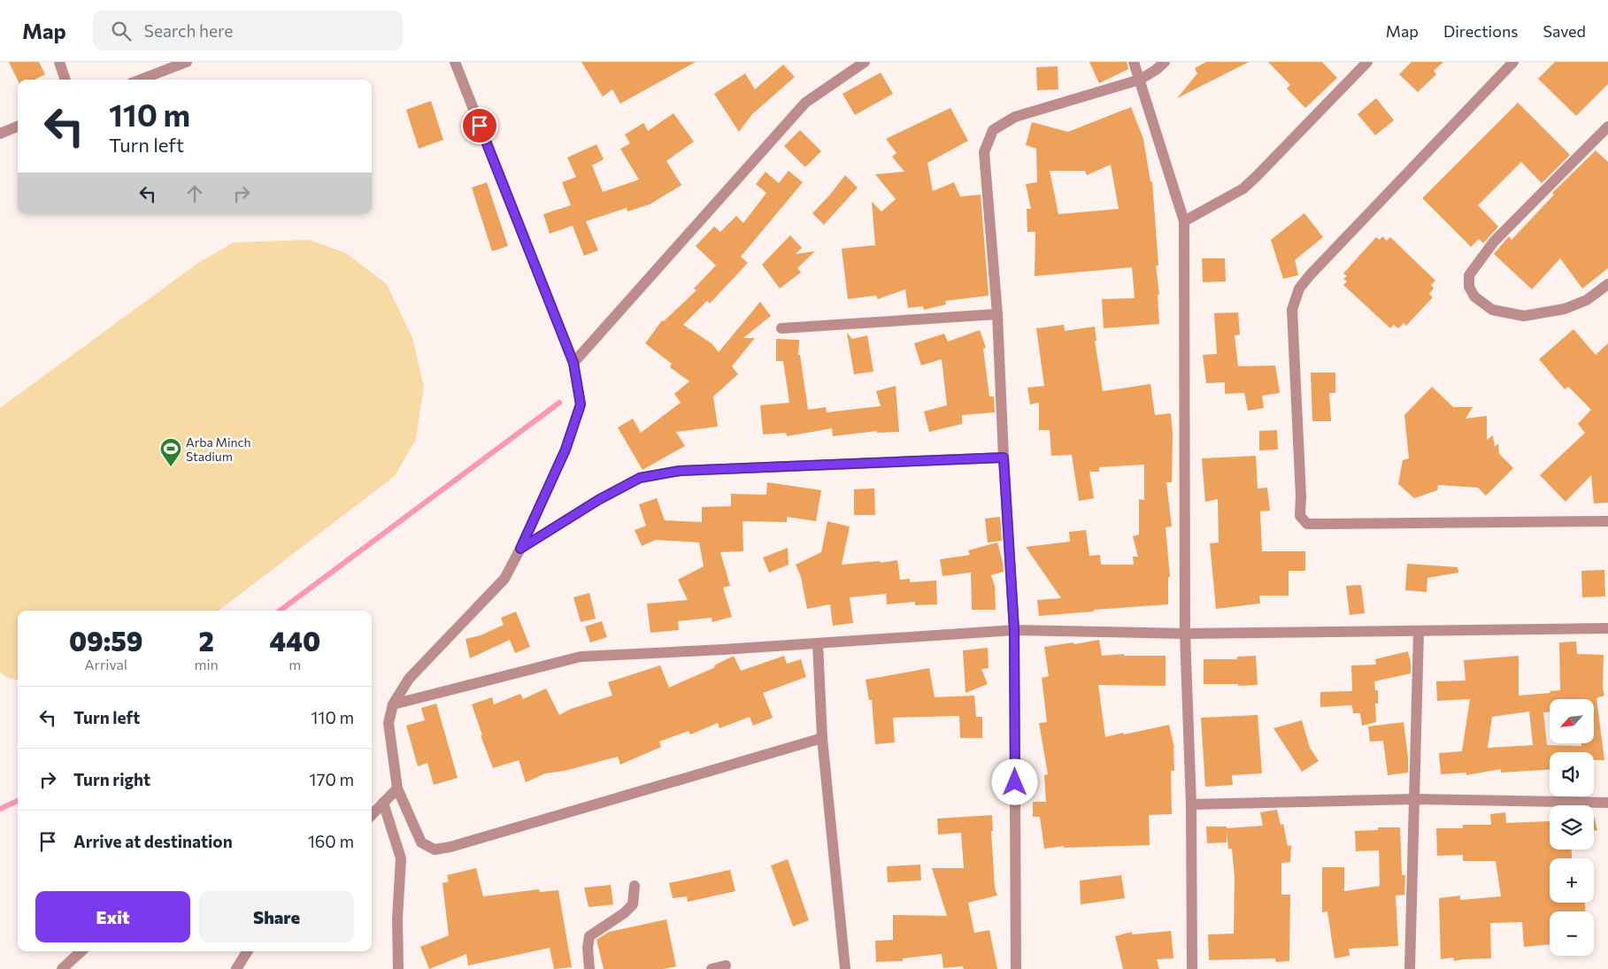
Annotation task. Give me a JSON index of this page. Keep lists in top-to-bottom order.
{
  "places": {
    "sports": ["Arba Minch Stadium"]
  },
  "north": "bottom left",
  "page": {
    "header": "Map",
    "search": "Search here",
    "nav": ["Map", "Directions", "Saved"],
    "turn": ["110 m", "Turn left"],
    "eta": [
      "09:59",
      "Arrival",
      "2",
      "min",
      "440",
      "m"
    ],
    "list": [
      {
        "name": "Turn left",
        "value": "110 m"
      },
      {
        "name": "Turn right",
        "value": "170 m"
      },
      {
        "name": "Arrive at destination",
        "value": "160 m"
      }
    ],
    "map_buttons": ["+", "−"],
    "buttons": ["Exit", "Share"]
  }
}
